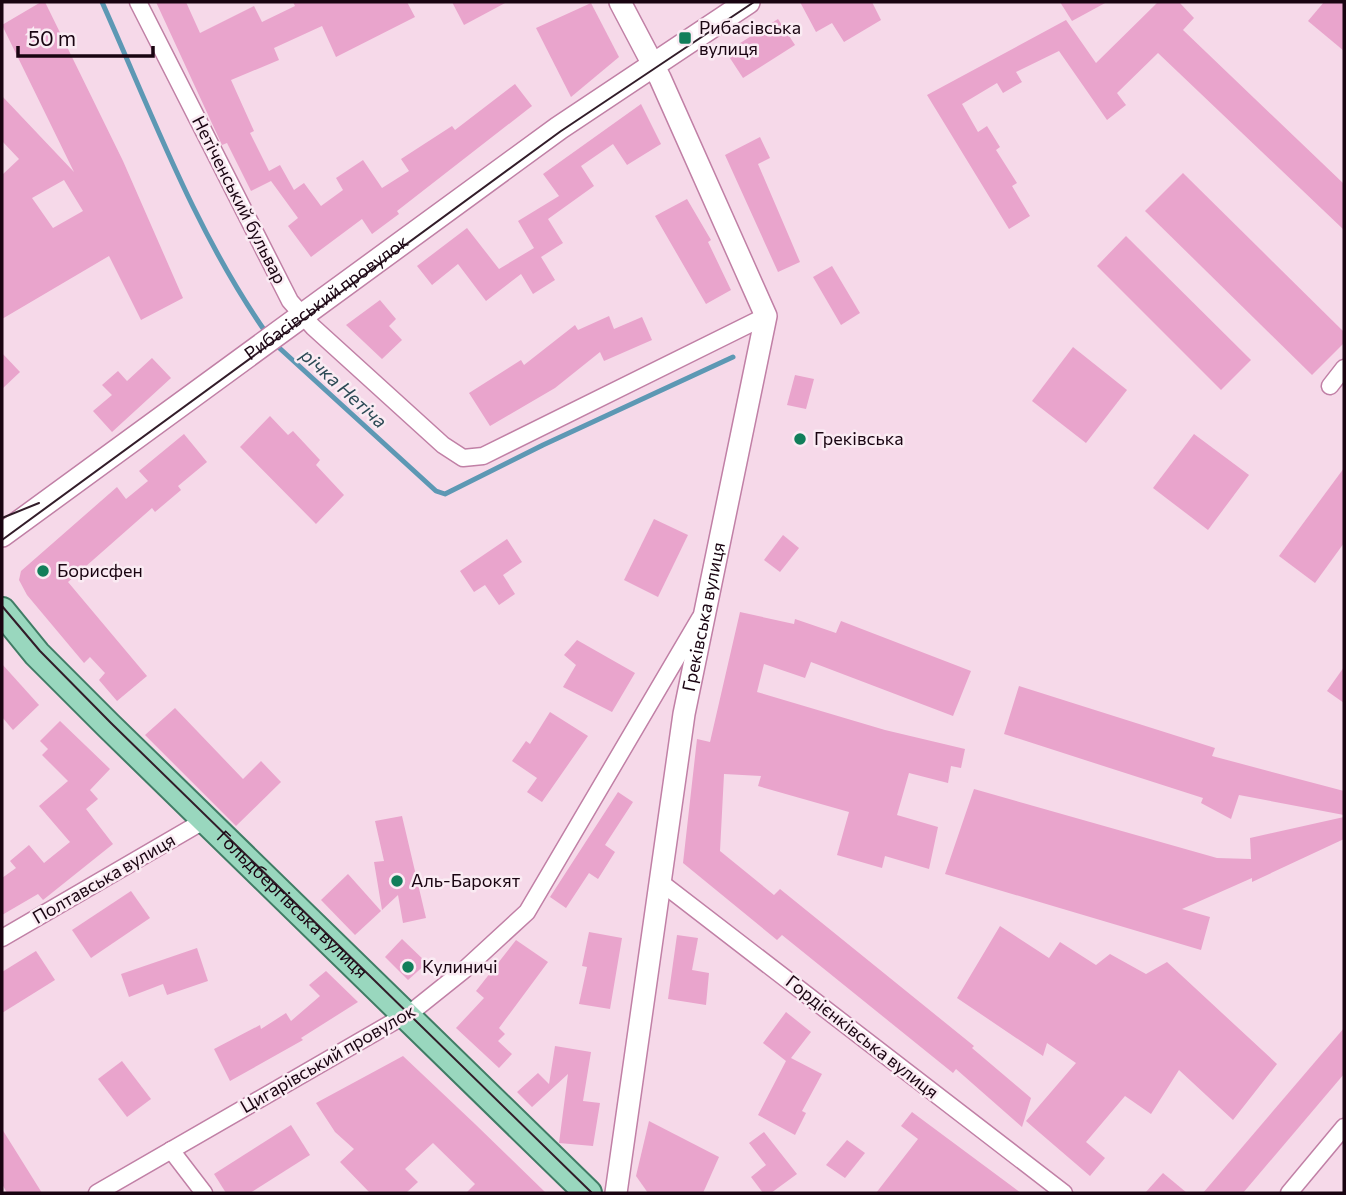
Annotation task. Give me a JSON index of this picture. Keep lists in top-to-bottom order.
{
  "streets": {
    "main road": ["Рибасівський провулок", "Гольдбергівська вулиця"],
    "street": [
      "Нетіченський бульвар",
      "Греківська вулиця",
      "Полтавська вулиця",
      "Гордієнківська вулиця",
      "Цигарівський провулок"
    ]
  },
  "crossings": [
    ["Нетіченський бульвар", "Рибасівський провулок"],
    ["Нетіченський бульвар", "Греківська вулиця"],
    ["Греківська вулиця", "Гордієнківська вулиця"],
    ["Греківська вулиця", "Цигарівський провулок"],
    ["Полтавська вулиця", "Гольдбергівська вулиця"],
    ["Гольдбергівська вулиця", "Цигарівський провулок"]
  ],
  "water": ["річка Нетіча"],
  "places": {
    "transit": ["Рибасівська вулиця"],
    "other": [
      "Греківська",
      "Борисфен",
      "Аль-Барокят",
      "Кулиничі"
    ]
  },
  "scale_bar": "50 m"
}
